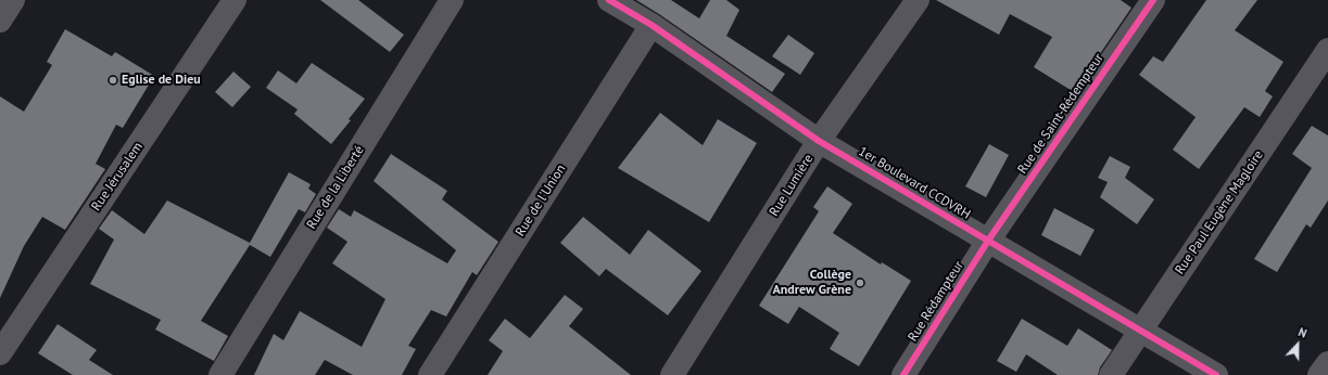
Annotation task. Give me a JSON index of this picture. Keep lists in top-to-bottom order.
{
  "streets": {
    "street": [
      "Rue de Saint-Rédempteur",
      "Rue Jérusalem",
      "1er Boulevard CCDVRH",
      "Rue Lumière",
      "Rue de la Liberté",
      "Rue de l'Union",
      "Rue Paul Eugène Magloire",
      "Rue Rédampteur"
    ]
  },
  "crossings": [
    ["Rue de Saint-Rédempteur", "1er Boulevard CCDVRH"],
    ["Rue de Saint-Rédempteur", "Rue Rédampteur"],
    ["1er Boulevard CCDVRH", "Rue Lumière"],
    ["1er Boulevard CCDVRH", "Rue de l'Union"],
    ["1er Boulevard CCDVRH", "Rue Paul Eugène Magloire"],
    ["1er Boulevard CCDVRH", "Rue Rédampteur"]
  ],
  "places": ["Eglise de Dieu", "Collège Andrew Grène"],
  "north": "top"
}
